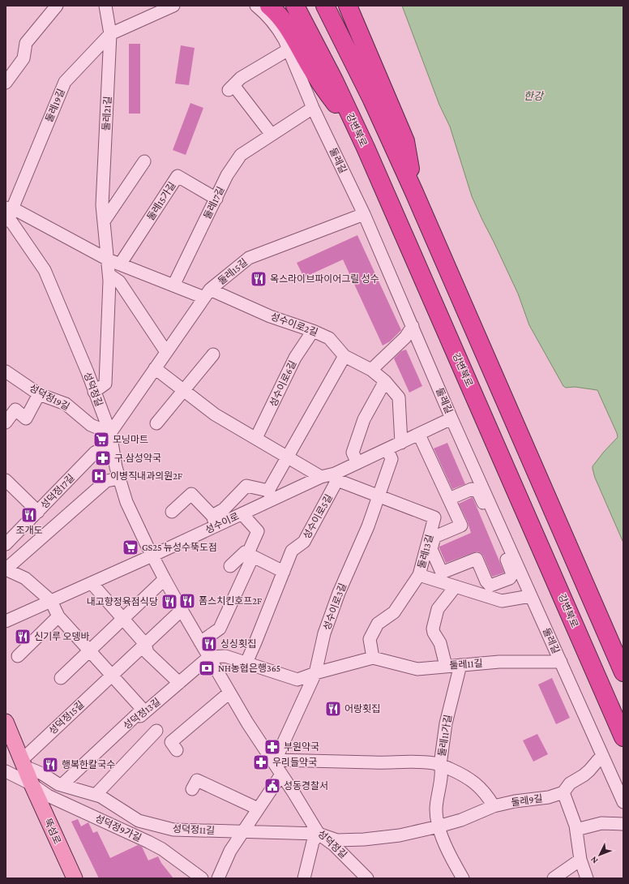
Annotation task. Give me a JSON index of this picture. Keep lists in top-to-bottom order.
{
  "streets": {
    "highway": ["강변북로"],
    "main road": ["뚝섬로"],
    "street": [
      "둘레19길",
      "둘레21길",
      "둘레길",
      "둘레15가길",
      "둘레17길",
      "둘레15길",
      "성수이로2길",
      "성수이로6길",
      "성덕정길",
      "성덕정19길",
      "성덕정17길",
      "성수이로5길",
      "성수이로",
      "둘레13길",
      "성수이로3길",
      "둘레11길",
      "성덕정13길",
      "성덕정15길",
      "둘레11가길",
      "둘레9길",
      "성덕정9가길",
      "성덕정11길"
    ]
  },
  "crossings": [
    ["둘레19길", "둘레21길"],
    ["둘레19길", "성덕정길"],
    ["둘레21길", "성덕정길"],
    ["둘레길", "둘레17길"],
    ["둘레길", "둘레15길"],
    ["둘레길", "성수이로"],
    ["둘레길", "둘레13길"],
    ["둘레길", "둘레11길"],
    ["둘레길", "둘레9길"],
    ["둘레15가길", "둘레17길"],
    ["둘레15길", "성수이로2길"],
    ["둘레15길", "성덕정길"],
    ["둘레15길", "성덕정19길"],
    ["둘레15길", "성덕정17길"],
    ["성수이로2길", "성수이로6길"],
    ["성수이로2길", "성수이로"],
    ["성덕정길", "성덕정19길"],
    ["성덕정길", "성덕정17길"],
    ["성덕정길", "성수이로"],
    ["성덕정길", "성수이로3길"],
    ["성덕정길", "둘레11길"],
    ["성덕정길", "성덕정13길"],
    ["성덕정길", "성덕정15길"],
    ["성덕정길", "둘레9길"],
    ["성덕정길", "성덕정11길"],
    ["성덕정19길", "성덕정17길"],
    ["성수이로5길", "성수이로"],
    ["성수이로5길", "둘레13길"],
    ["성수이로5길", "둘레11길"],
    ["성수이로", "둘레13길"],
    ["성수이로", "성수이로3길"],
    ["둘레13길", "성수이로3길"],
    ["성수이로3길", "둘레11길"],
    ["둘레11길", "성덕정13길"],
    ["둘레11길", "둘레11가길"],
    ["성덕정13길", "성덕정11길"],
    ["성덕정15길", "성덕정11길"],
    ["성덕정15길", "뚝섬로"],
    ["둘레11가길", "둘레9길"],
    ["둘레9길", "성덕정11길"],
    ["성덕정9가길", "뚝섬로"],
    ["성덕정11길", "뚝섬로"]
  ],
  "water": ["한강"],
  "places": {
    "restaurant": [
      "옥스라이브파이어그릴 성수",
      "조개도",
      "폼스치킨호프2F",
      "내고향정육점식당",
      "신기루 오뎅바",
      "싱싱횟집",
      "어랑횟집",
      "행복한칼국수"
    ],
    "supermarket": ["모닝마트", "GS25 뉴성수뚝도점"],
    "pharmacy": ["구.삼성약국", "부원약국", "우리들약국"],
    "hospital": ["이병직내과의원2F"],
    "bank": ["NH농협은행365"],
    "public building": ["성동경찰서"]
  },
  "north": "bottom left"
}
